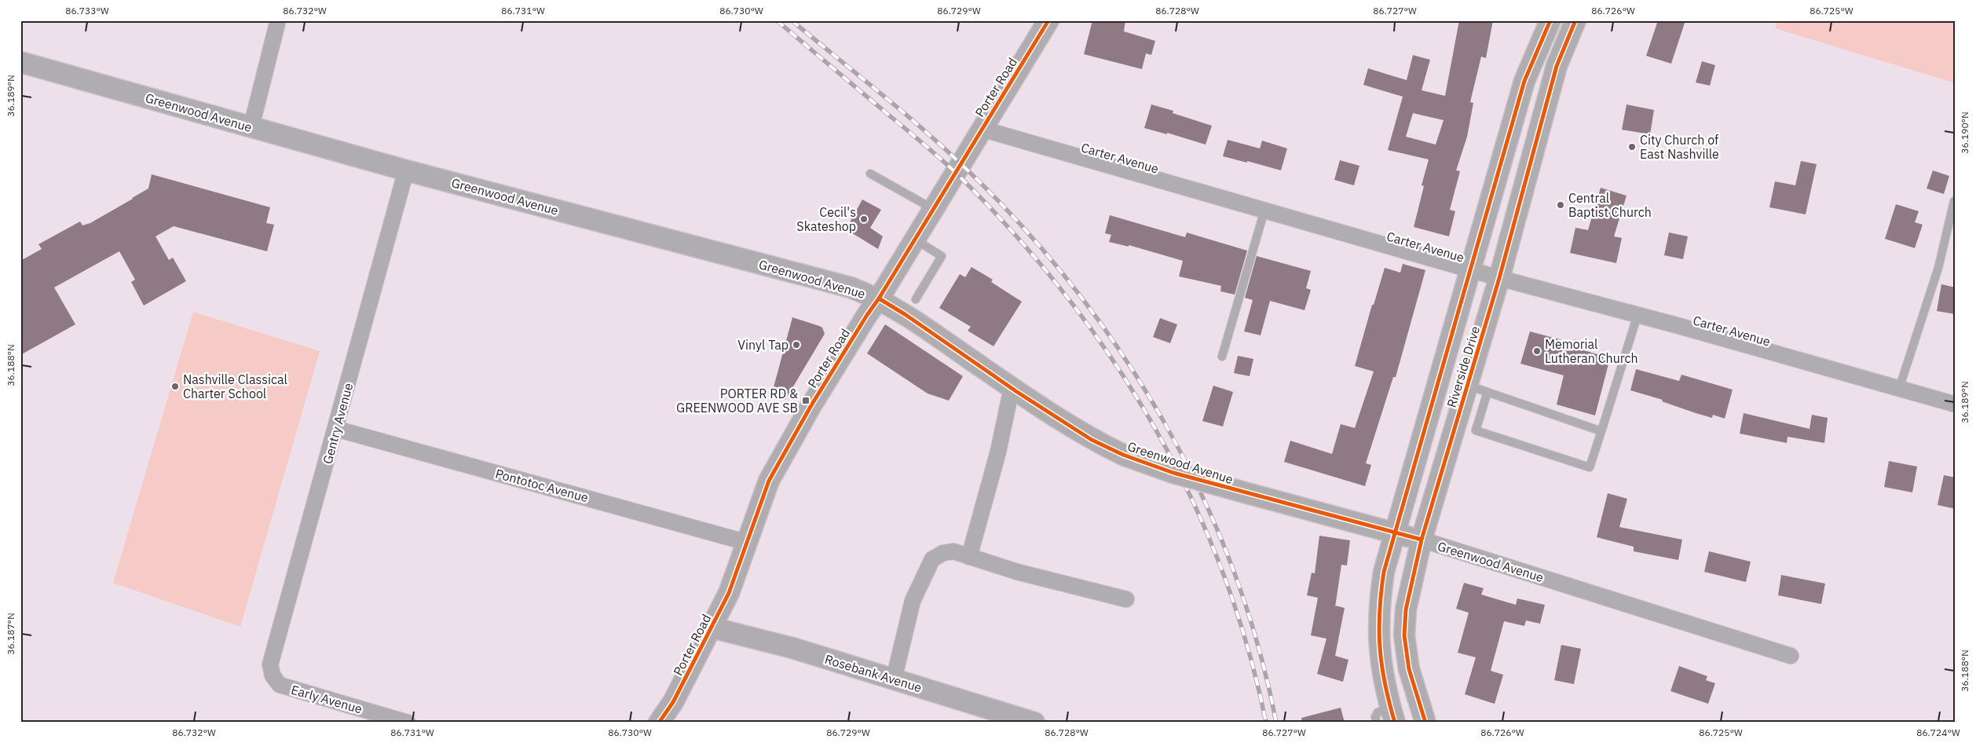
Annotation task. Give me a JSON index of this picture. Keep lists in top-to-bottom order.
{
  "streets": {
    "street": [
      "Porter Road",
      "Greenwood Avenue",
      "Carter Avenue",
      "Riverside Drive",
      "Gentry Avenue",
      "Pontotoc Avenue",
      "Rosebank Avenue",
      "Early Avenue"
    ]
  },
  "crossings": [
    ["Porter Road", "Greenwood Avenue"],
    ["Porter Road", "Carter Avenue"],
    ["Porter Road", "Pontotoc Avenue"],
    ["Porter Road", "Rosebank Avenue"],
    ["Greenwood Avenue", "Riverside Drive"],
    ["Greenwood Avenue", "Gentry Avenue"],
    ["Carter Avenue", "Riverside Drive"],
    ["Gentry Avenue", "Pontotoc Avenue"],
    ["Gentry Avenue", "Early Avenue"]
  ],
  "places": {
    "other": [
      "City Church of East Nashville",
      "Central Baptist Church",
      "Cecil's Skateshop",
      "Vinyl Tap",
      "Memorial Lutheran Church",
      "Nashville Classical Charter School"
    ],
    "transit": ["PORTER RD & GREENWOOD AVE SB"]
  },
  "coordinates": [
    "86.733°W",
    "86.732°W",
    "86.731°W",
    "86.730°W",
    "86.729°W",
    "86.728°W",
    "86.727°W",
    "86.726°W",
    "86.725°W",
    "36.189°N",
    "36.190°N",
    "36.188°N",
    "36.187°N",
    "86.724°W"
  ]
}
